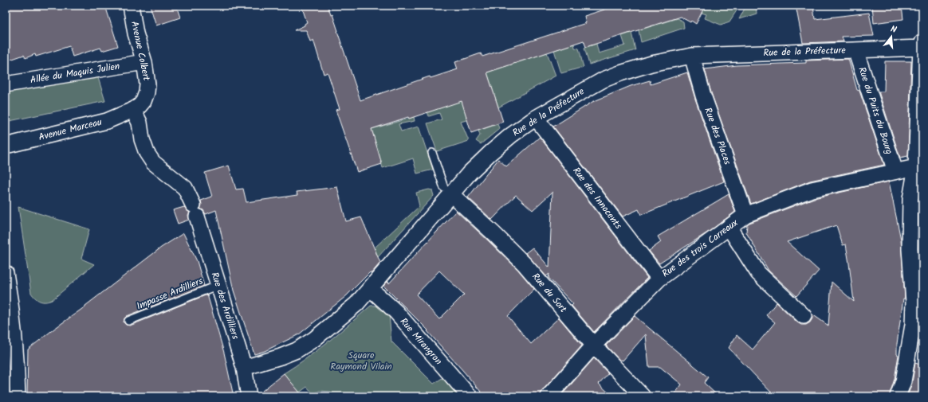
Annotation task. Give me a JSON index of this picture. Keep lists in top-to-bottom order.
{
  "streets": {
    "street": [
      "Avenue Colbert",
      "Rue de la Préfecture",
      "Allée du Maquis Julien",
      "Rue du Puits du Bourg",
      "Avenue Marceau",
      "Rue des Places",
      "Rue des Innocents",
      "Rue des trois Carreaux",
      "Rue du Sort",
      "Rue des Ardilliers",
      "Rue Mirangron"
    ],
    "lane": ["Impasse Ardilliers"]
  },
  "crossings": [
    ["Avenue Colbert", "Allée du Maquis Julien"],
    ["Avenue Colbert", "Avenue Marceau"],
    ["Avenue Colbert", "Rue des Ardilliers"],
    ["Rue de la Préfecture", "Rue du Puits du Bourg"],
    ["Rue de la Préfecture", "Rue des Places"],
    ["Rue de la Préfecture", "Rue des Innocents"],
    ["Rue de la Préfecture", "Rue du Sort"],
    ["Rue de la Préfecture", "Rue des Ardilliers"],
    ["Rue de la Préfecture", "Rue Mirangron"],
    ["Rue du Puits du Bourg", "Rue des trois Carreaux"],
    ["Avenue Marceau", "Rue des Ardilliers"],
    ["Rue des Places", "Rue des trois Carreaux"],
    ["Rue des Innocents", "Rue des trois Carreaux"],
    ["Rue des trois Carreaux", "Rue du Sort"],
    ["Impasse Ardilliers", "Rue des Ardilliers"]
  ],
  "parks": ["Square Raymond Vilain"],
  "north": "top"
}
